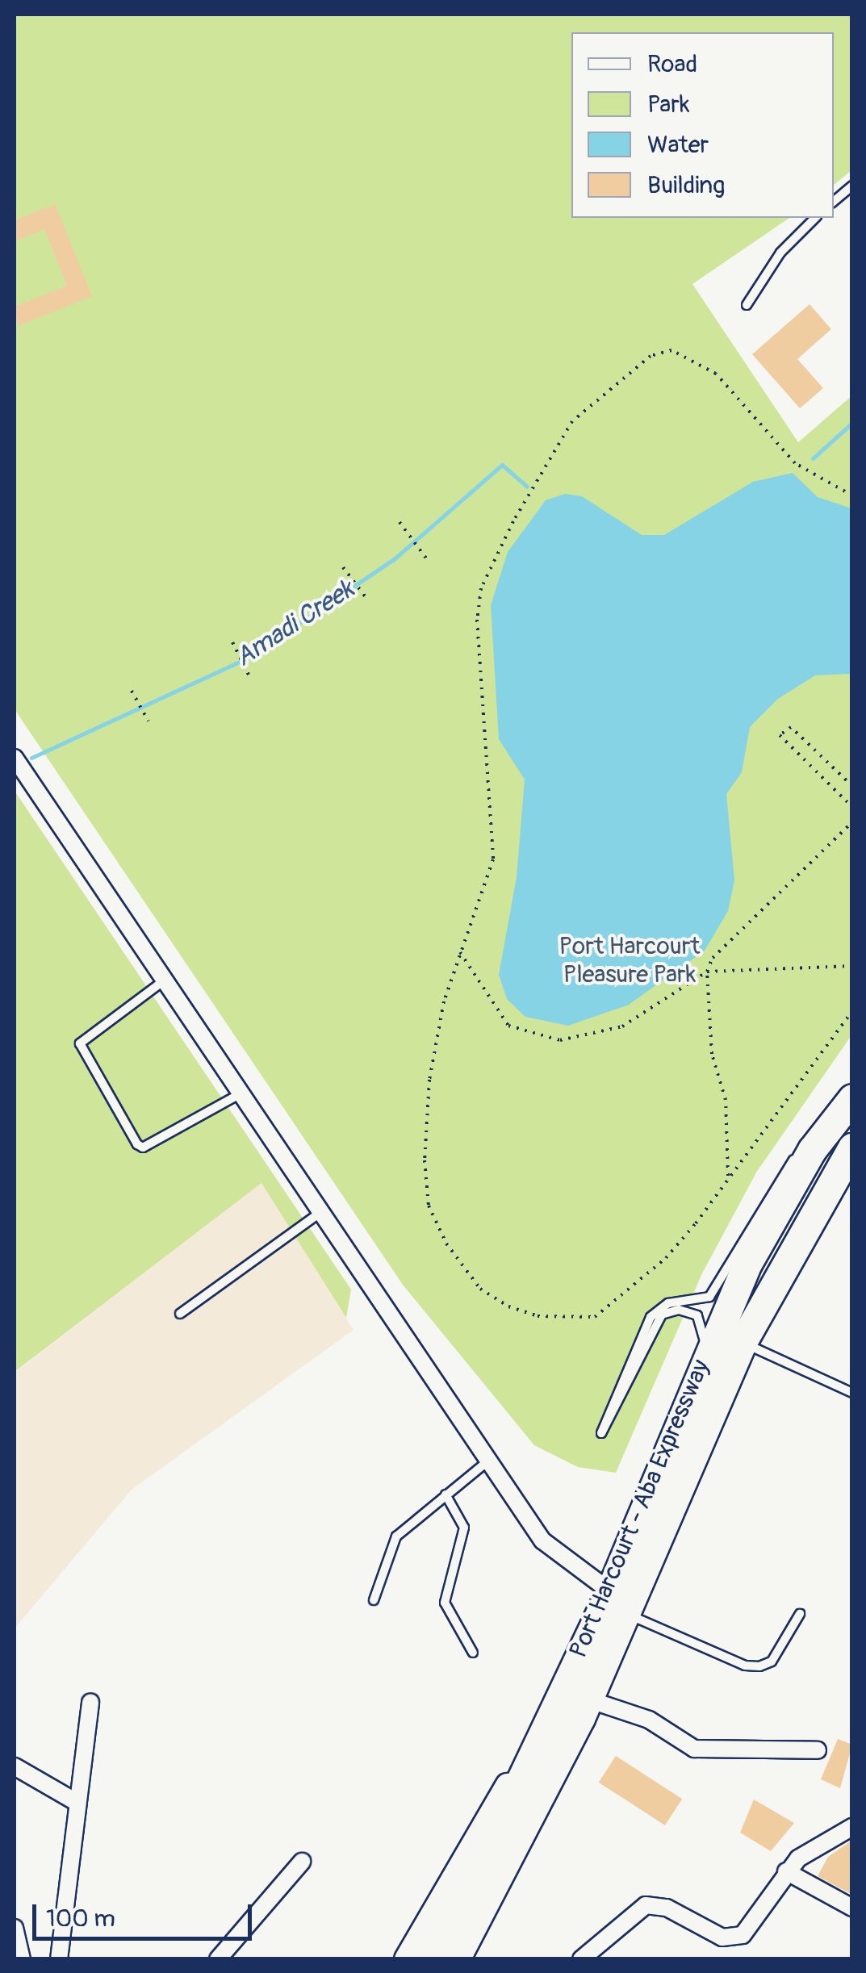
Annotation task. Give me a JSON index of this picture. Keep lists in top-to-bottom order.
{
  "streets": {
    "highway": ["Port Harcourt - Aba Expressway"]
  },
  "water": ["Amadi Creek"],
  "parks": ["Port Harcourt Pleasure Park"],
  "legend": [
    "Road",
    "Park",
    "Water",
    "Building"
  ],
  "scale_bar": "100 m"
}
